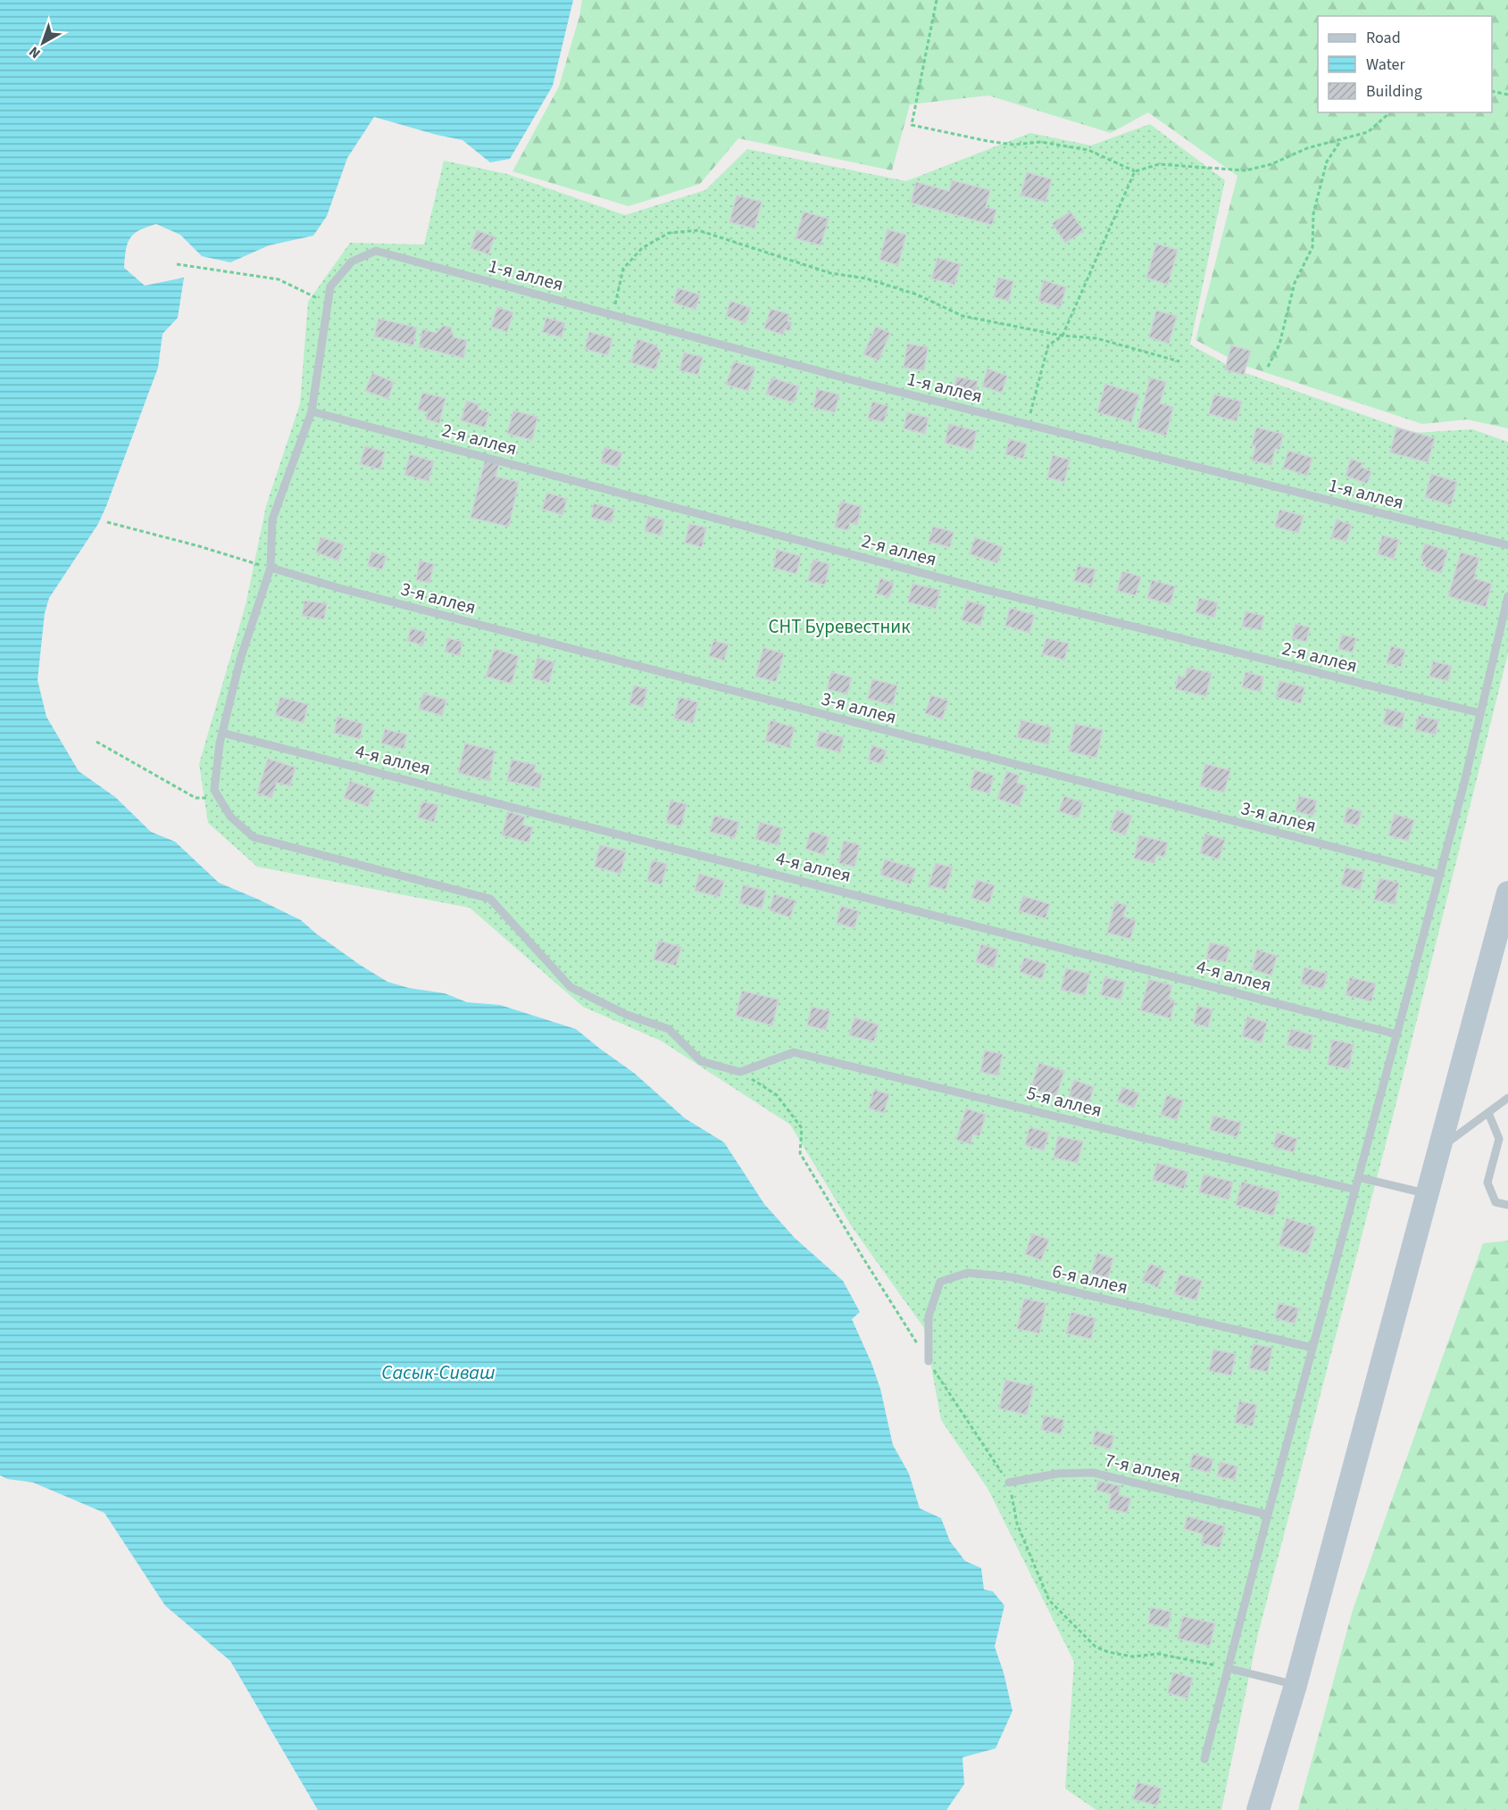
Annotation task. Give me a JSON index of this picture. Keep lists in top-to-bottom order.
{
  "streets": {
    "lane": [
      "1-я аллея",
      "2-я аллея",
      "3-я аллея",
      "4-я аллея",
      "5-я аллея",
      "6-я аллея",
      "7-я аллея"
    ]
  },
  "water": ["Сасык-Сиваш"],
  "parks": ["СНТ Буревестник"],
  "legend": ["Road", "Water", "Building"],
  "north": "bottom left"
}
